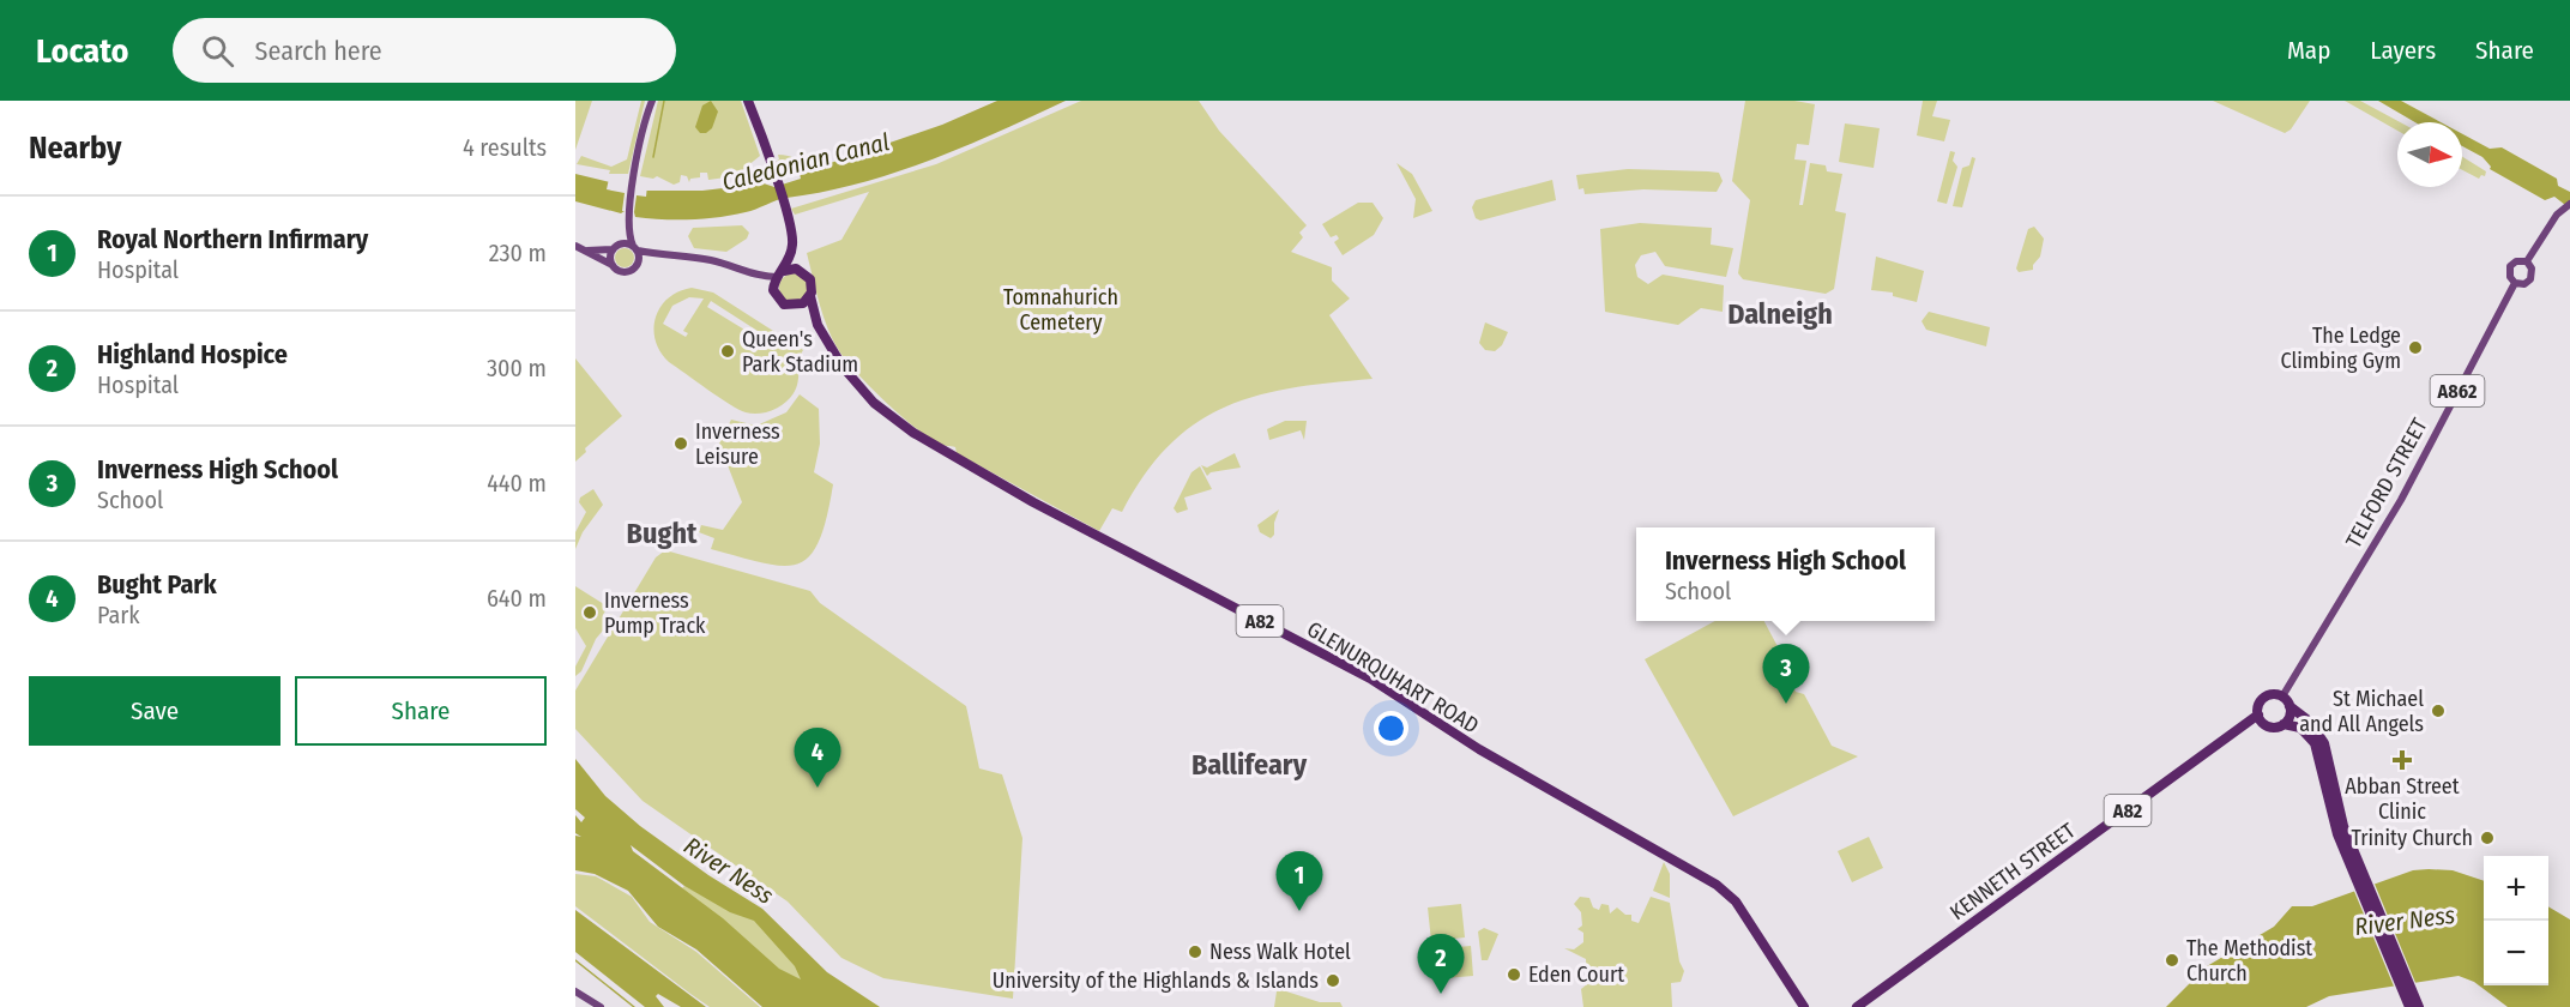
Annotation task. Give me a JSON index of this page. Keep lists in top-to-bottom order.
{
  "streets": {
    "highway": ["A82", "GLENURQUHART ROAD", "KENNETH STREET"],
    "main road": ["A862", "TELFORD STREET"]
  },
  "crossings": [
    ["A862", "TELFORD STREET"],
    ["TELFORD STREET", "A82"],
    ["TELFORD STREET", "KENNETH STREET"],
    ["A82", "KENNETH STREET"]
  ],
  "districts": ["Dalneigh", "Bught", "Ballifeary"],
  "water": ["Caledonian Canal", "River Ness"],
  "parks": ["Tomnahurich Cemetery"],
  "places": {
    "other": [
      "The Ledge Climbing Gym",
      "Queen's Park Stadium",
      "Inverness Leisure",
      "Inverness Pump Track",
      "St Michael and All Angels",
      "Trinity Church",
      "Ness Walk Hotel",
      "The Methodist Church",
      "Eden Court",
      "University of the Highlands & Islands"
    ],
    "health": ["Abban Street Clinic"]
  },
  "north": "right",
  "page": {
    "header": "Locato",
    "search": "Search here",
    "nav": ["Map", "Layers", "Share"],
    "heading": ["Nearby", "4 results"],
    "list": [
      {
        "mark": "1",
        "name": "Royal Northern Infirmary",
        "note": "Hospital",
        "value": "230 m"
      },
      {
        "mark": "2",
        "name": "Highland Hospice",
        "note": "Hospital",
        "value": "300 m"
      },
      {
        "mark": "3",
        "name": "Inverness High School",
        "note": "School",
        "value": "440 m"
      },
      {
        "mark": "4",
        "name": "Bught Park",
        "note": "Park",
        "value": "640 m"
      }
    ],
    "popup": ["Inverness High School", "School"],
    "pins": [
      "3",
      "4",
      "1",
      "2"
    ],
    "buttons": ["Save", "Share"],
    "map_buttons": ["+", "−"]
  }
}
